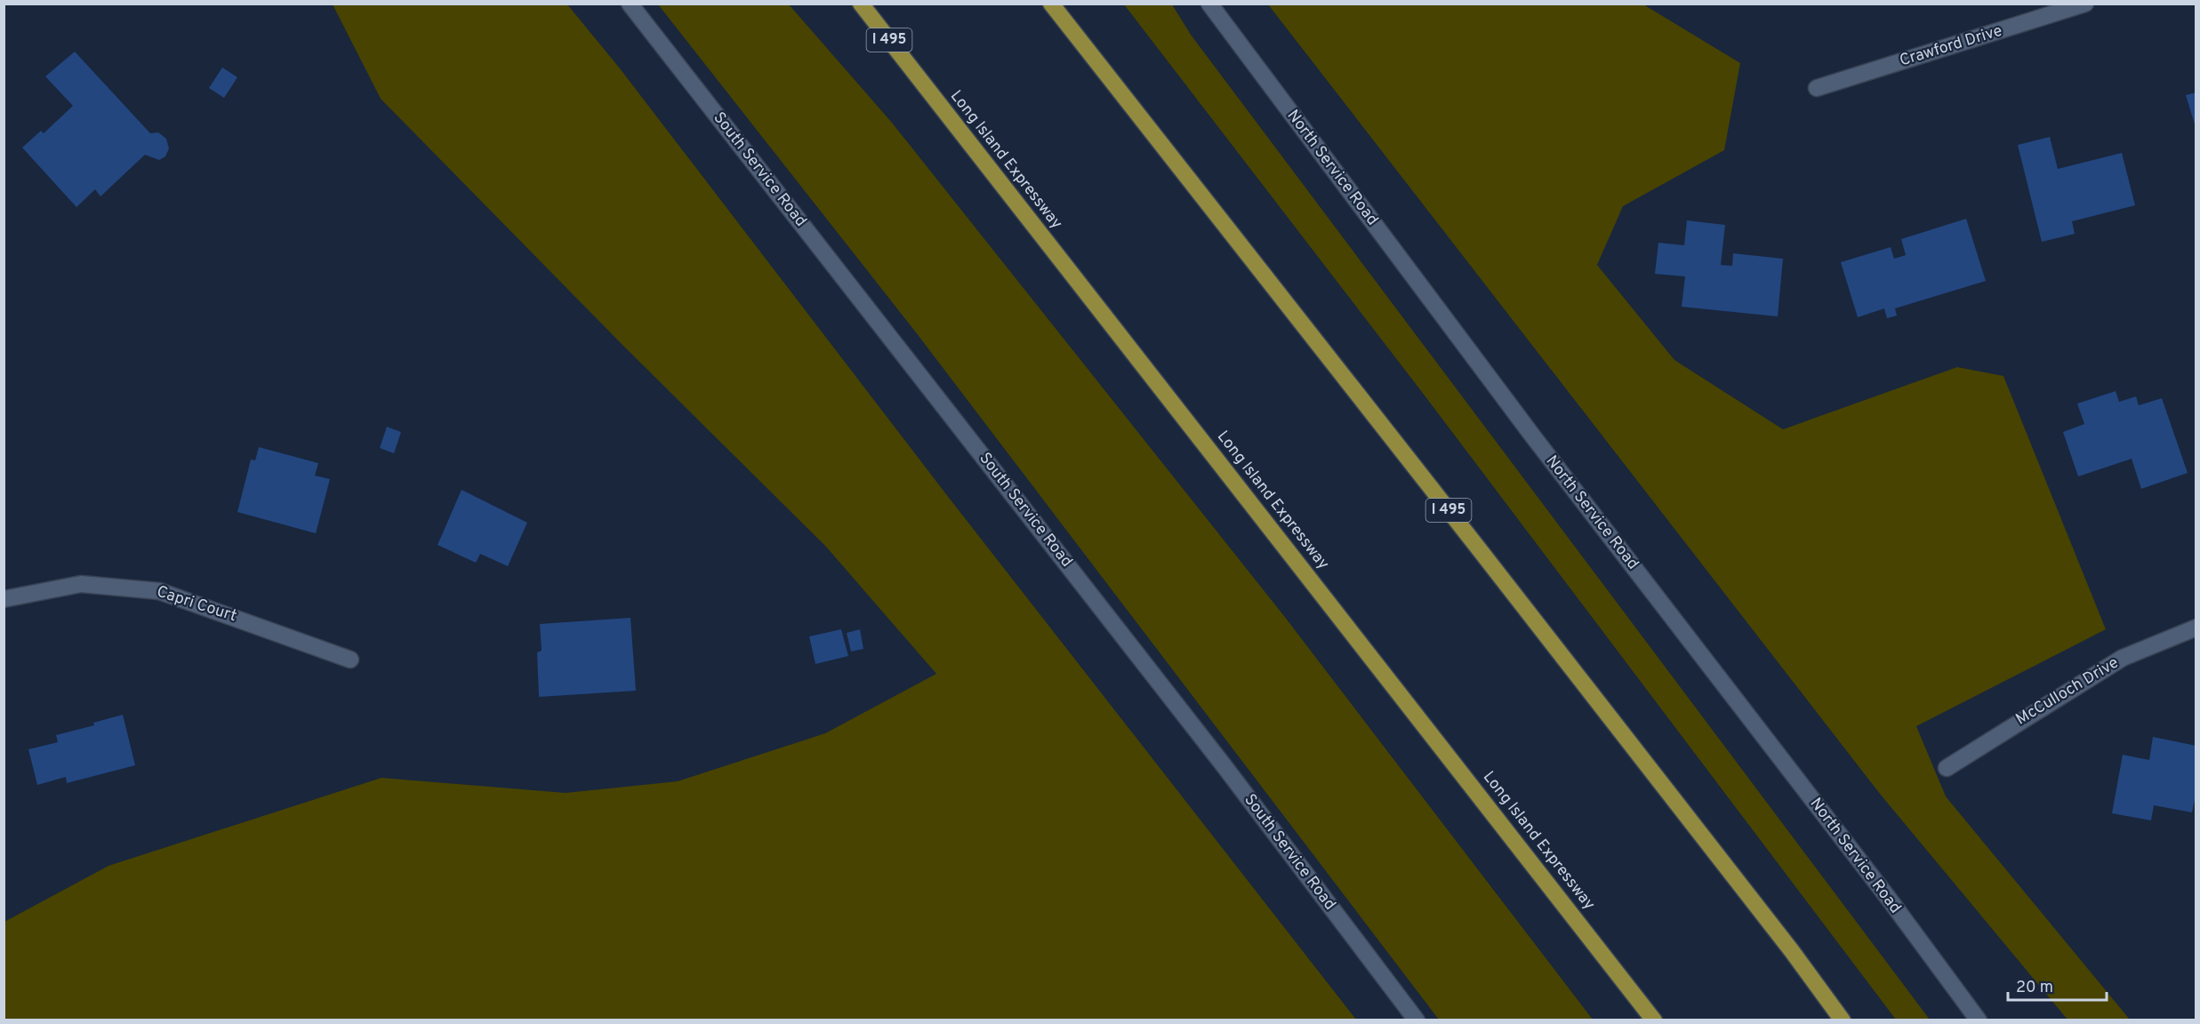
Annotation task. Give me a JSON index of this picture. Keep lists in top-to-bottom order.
{
  "streets": {
    "highway": ["I 495", "Long Island Expressway"],
    "main road": [
      "Crawford Drive",
      "North Service Road",
      "South Service Road",
      "Capri Court",
      "McCulloch Drive"
    ]
  },
  "scale_bar": "20 m"
}
